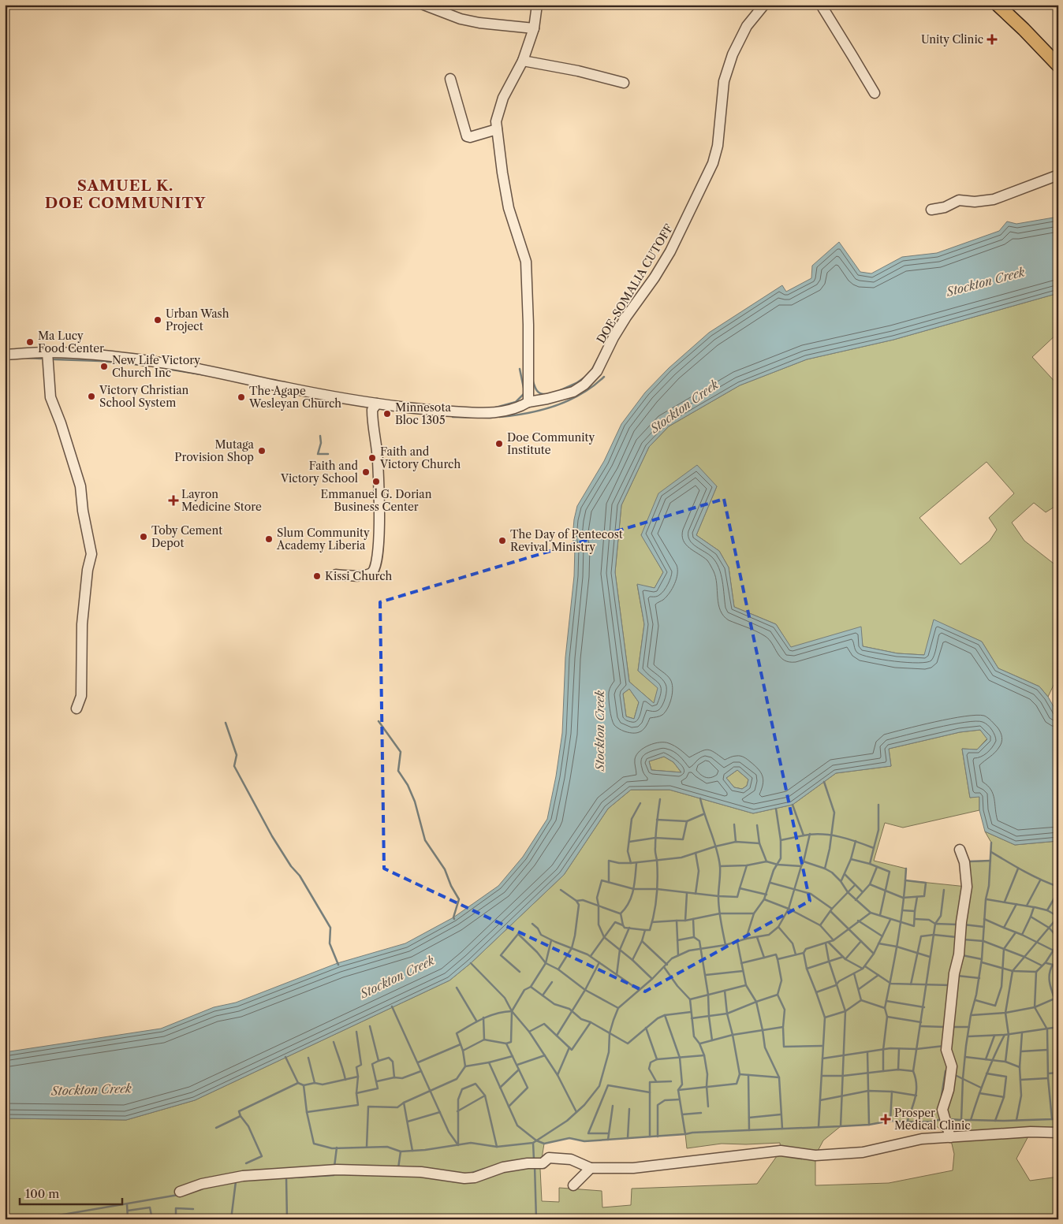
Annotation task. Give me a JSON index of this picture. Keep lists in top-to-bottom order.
{
  "streets": {
    "street": ["DOE-SOMALIA CUTOFF"]
  },
  "districts": ["SAMUEL K. DOE COMMUNITY"],
  "water": ["Stockton Creek"],
  "places": {
    "health": ["Unity Clinic", "Layron Medicine Store", "Prosper Medical Clinic"],
    "other": [
      "Urban Wash Project",
      "Ma Lucy Food Center",
      "New Life Victory Church Inc",
      "Victory Christian School System",
      "The Agape Wesleyan Church",
      "Minnesota Bloc 1305",
      "Doe Community Institute",
      "Mutaga Provision Shop",
      "Faith and Victory Church",
      "Faith and Victory School",
      "Emmanuel G. Dorian Business Center",
      "Toby Cement Depot",
      "Slum Community Academy Liberia",
      "The Day of Pentecost Revival Ministry",
      "Kissi Church"
    ]
  },
  "scale_bar": "100 m"
}
